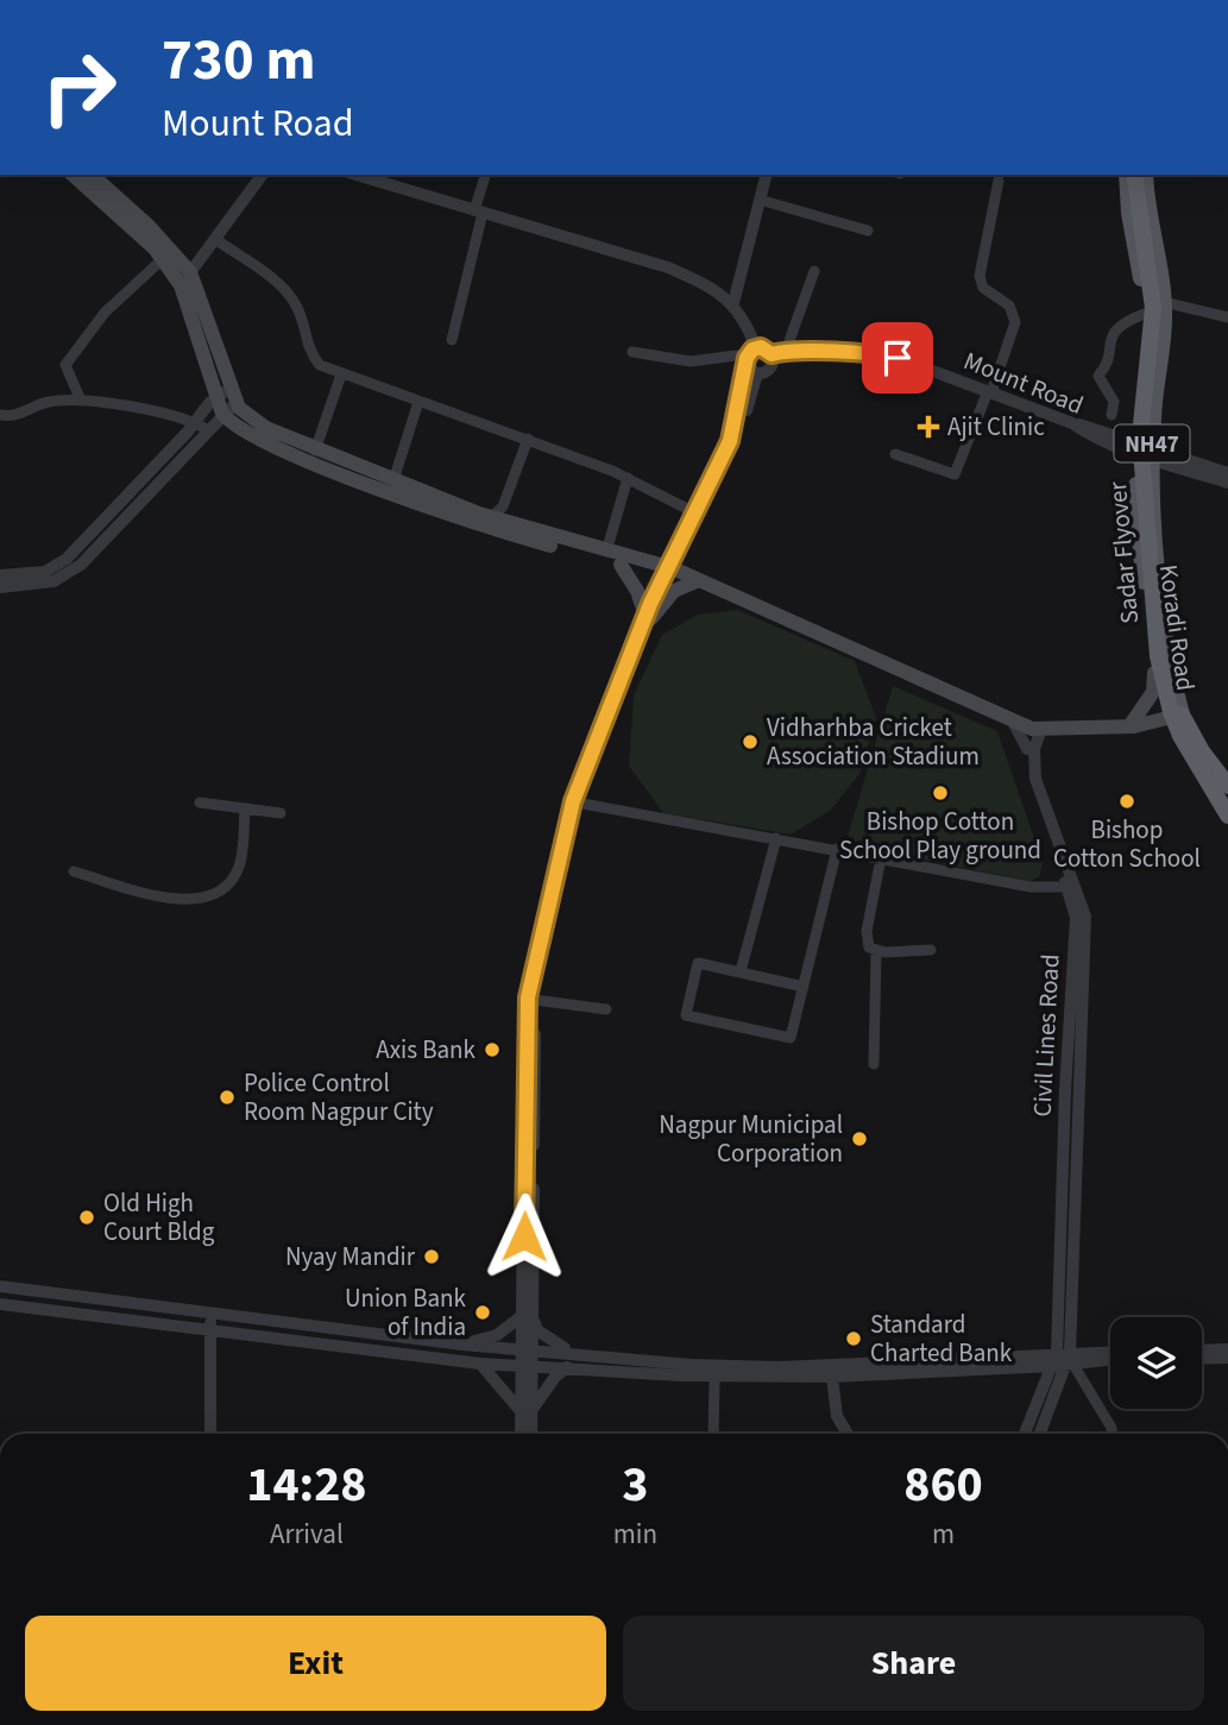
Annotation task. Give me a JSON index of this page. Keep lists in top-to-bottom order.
{
  "streets": {
    "highway": ["NH47", "Sadar Flyover"],
    "main road": ["Koradi Road"],
    "street": ["Mount Road", "Civil Lines Road"]
  },
  "crossings": [
    ["Mount Road", "NH47"],
    ["Mount Road", "Koradi Road"],
    ["NH47", "Koradi Road"]
  ],
  "places": {
    "health": ["Ajit Clinic"],
    "other": [
      "Vidharhba Cricket Association Stadium",
      "Bishop Cotton School Play ground",
      "Bishop Cotton School",
      "Axis Bank",
      "Police Control Room Nagpur City",
      "Nagpur Municipal Corporation",
      "Old High Court Bldg",
      "Nyay Mandir",
      "Union Bank of India",
      "Standard Charted Bank"
    ]
  },
  "page": {
    "turn": ["730 m", "Mount Road"],
    "eta": [
      "14:28",
      "Arrival",
      "3",
      "min",
      "860",
      "m"
    ],
    "buttons": ["Exit", "Share"]
  }
}
